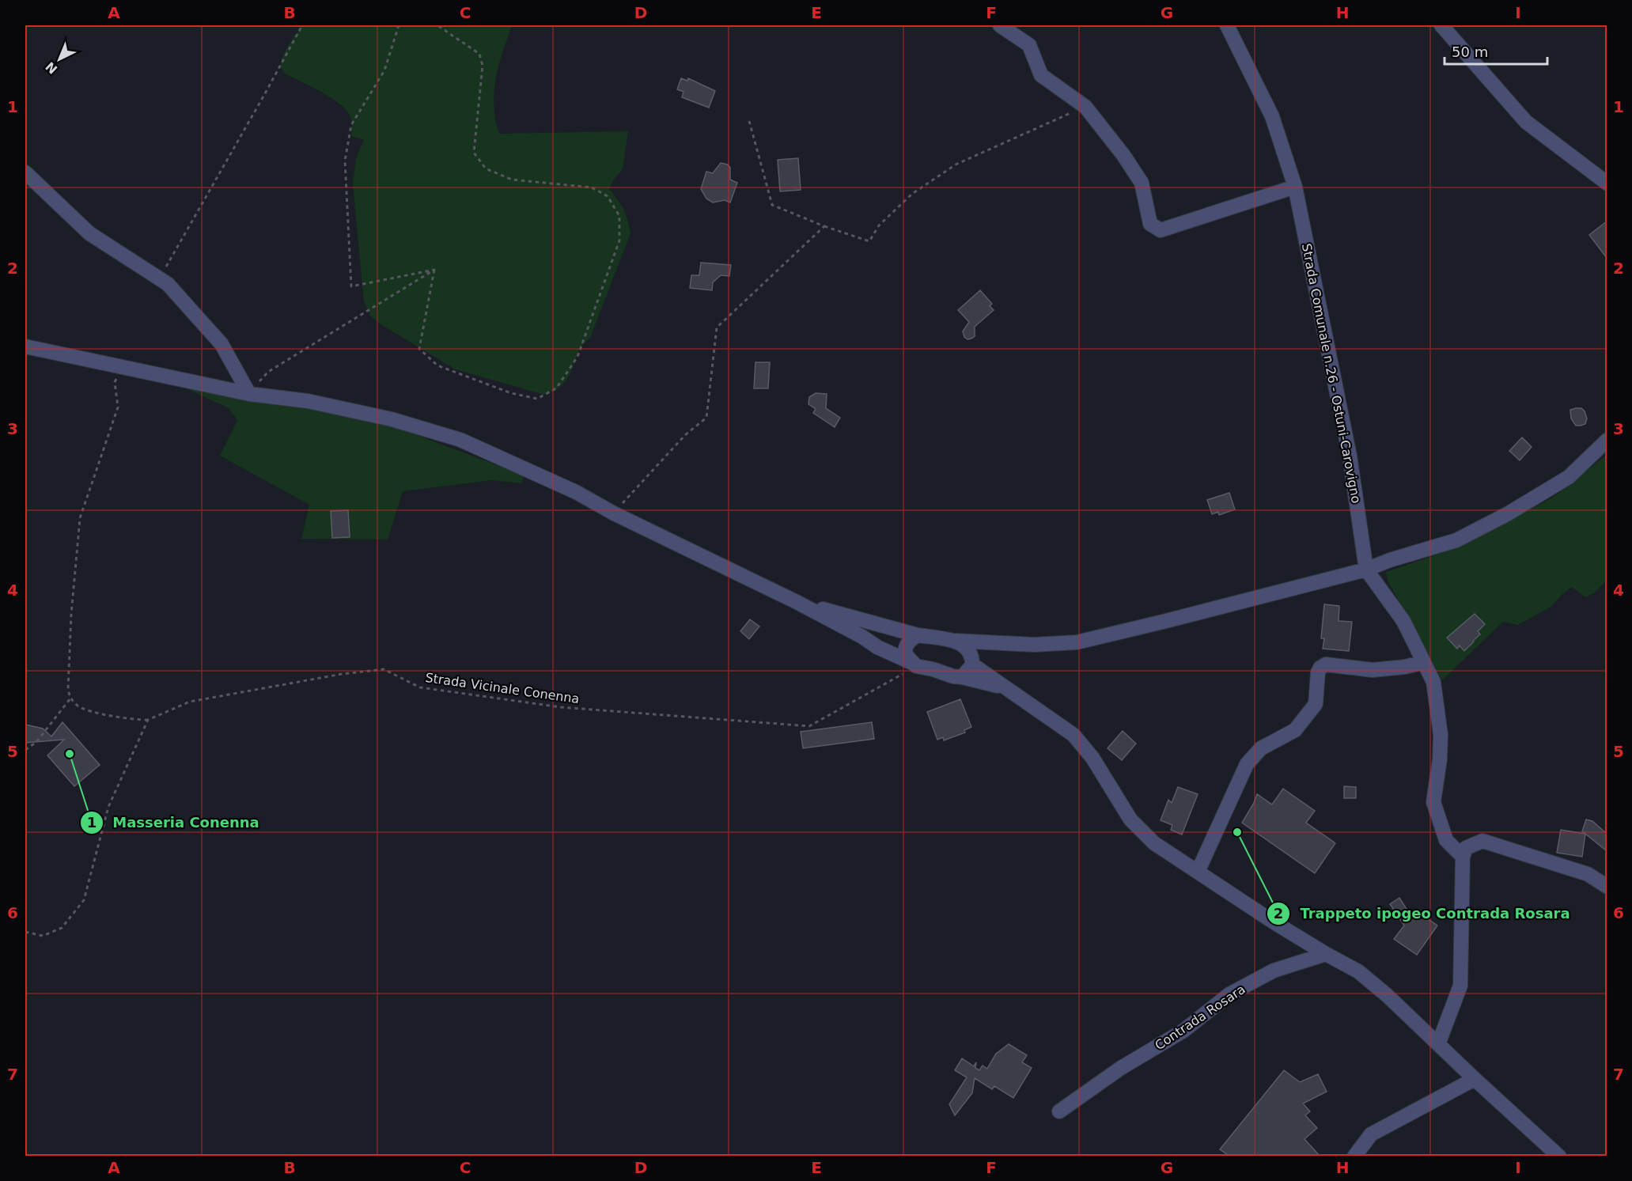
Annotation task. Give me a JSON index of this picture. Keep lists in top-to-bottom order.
{
  "streets": {
    "street": ["Strada Comunale n.26 - Ostuni-Carovigno", "Contrada Rosara"],
    "path": ["Strada Vicinale Conenna"]
  },
  "places": ["Masseria Conenna", "Trappeto ipogeo Contrada Rosara"],
  "scale_bar": "50 m",
  "north": "bottom left",
  "grid": {
    "columns": [
      "A",
      "B",
      "C",
      "D",
      "E",
      "F",
      "G",
      "H",
      "I"
    ],
    "rows": [
      "1",
      "2",
      "3",
      "4",
      "5",
      "6",
      "7"
    ]
  }
}
